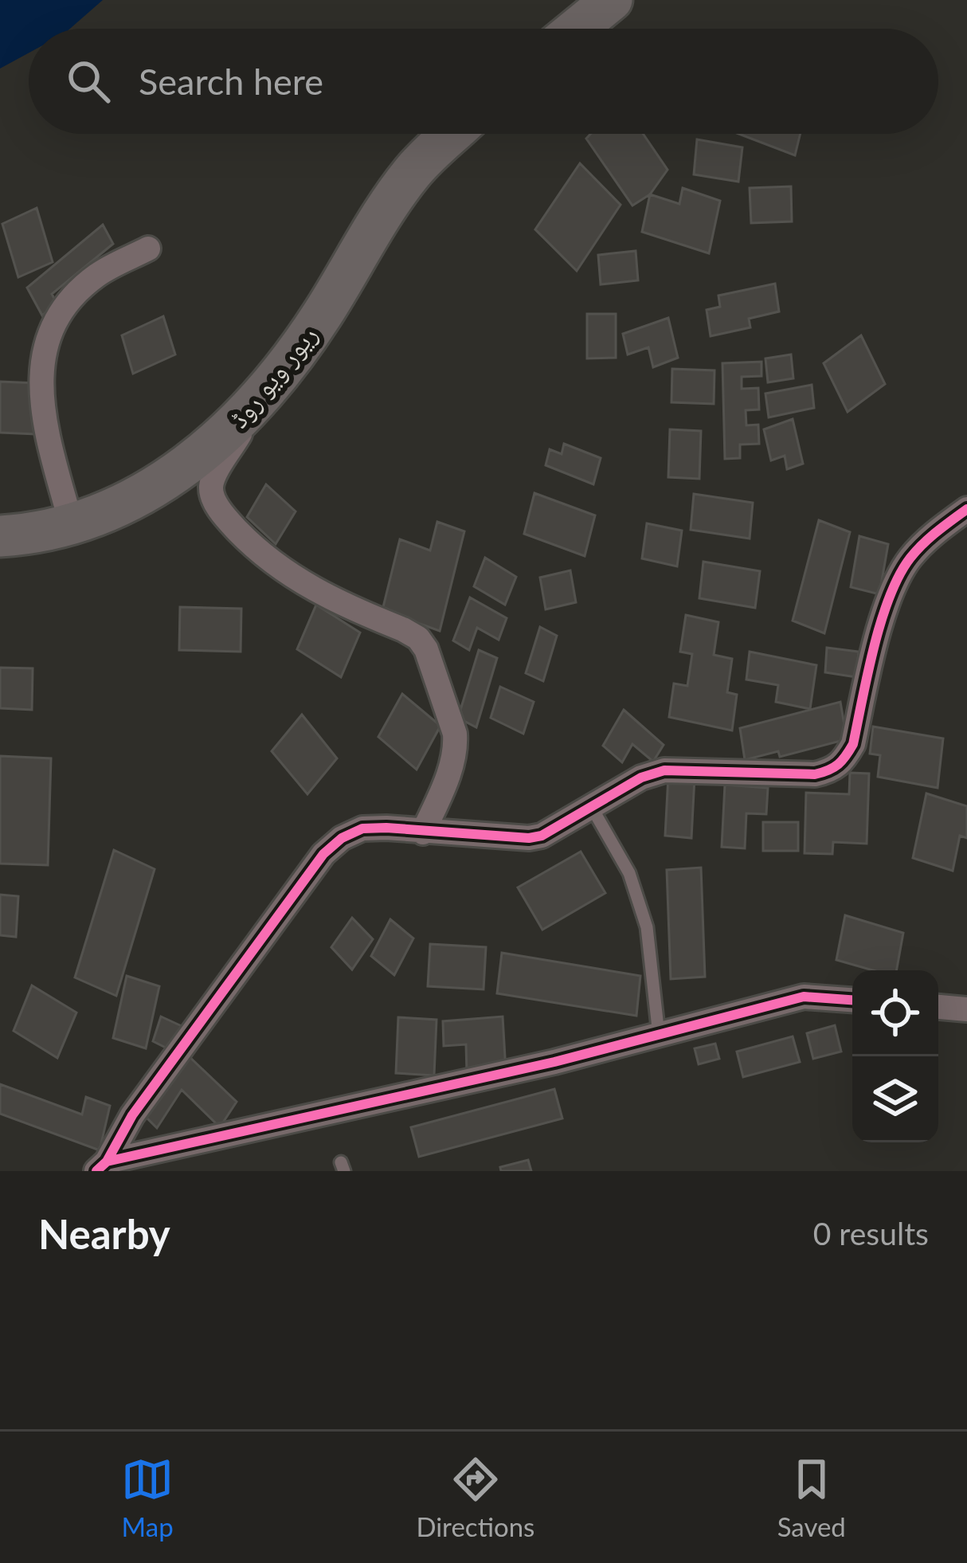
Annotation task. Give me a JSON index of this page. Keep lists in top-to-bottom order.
{
  "streets": {
    "highway": ["ریور ویو روڈ"]
  },
  "page": {
    "search": "Search here",
    "heading": ["Nearby", "0 results"],
    "nav": ["Map", "Directions", "Saved"]
  }
}
